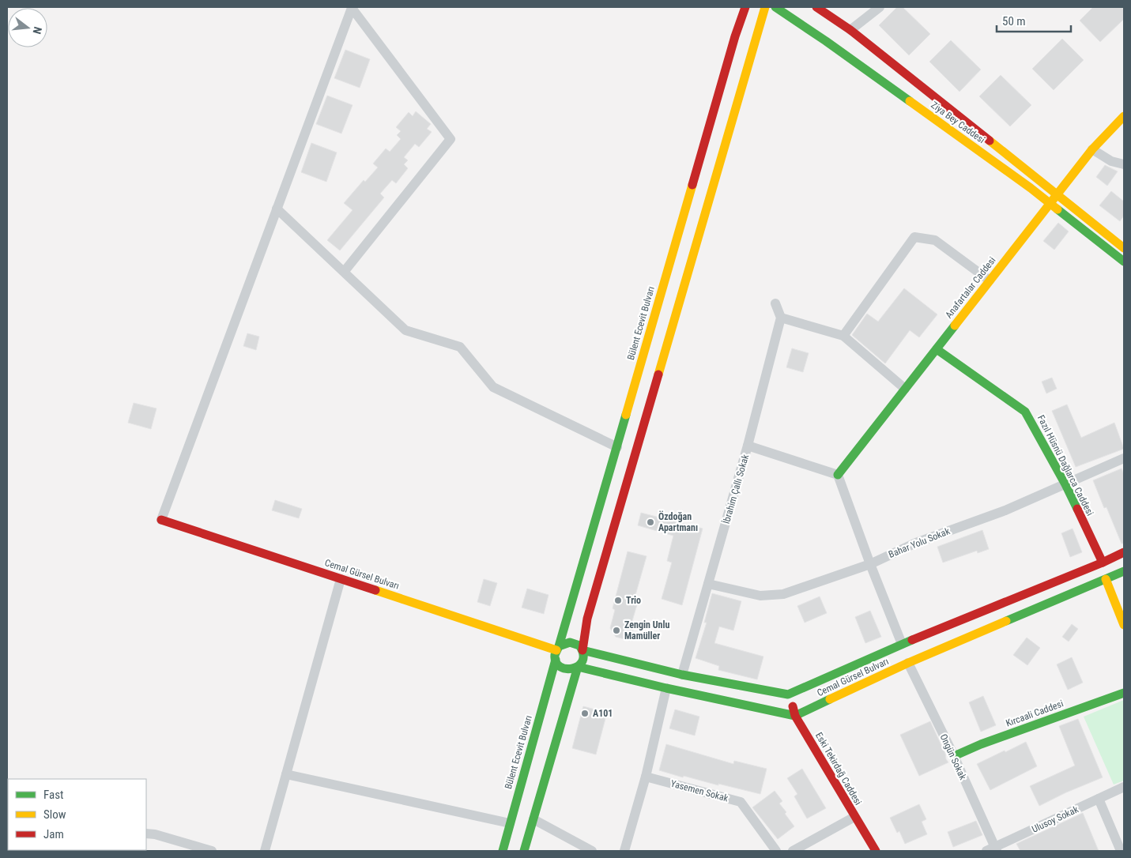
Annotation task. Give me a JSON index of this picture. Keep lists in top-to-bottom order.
{
  "streets": {
    "street": [
      "Ziya Bey Caddesi",
      "Anafartalar Caddesi",
      "Bülent Ecevit Bulvarı",
      "Fazıl Hüsnü Dağlarca Caddesi",
      "İbrahim Çallı Sokak",
      "Bahar Yolu Sokak",
      "Cemal Gürsel Bulvarı",
      "Kırcaali Caddesi",
      "Ongün Sokak",
      "Eski Tekirdağ Caddesi",
      "Yasemen Sokak",
      "Ulusoy Sokak"
    ]
  },
  "crossings": [
    ["Ziya Bey Caddesi", "Anafartalar Caddesi"],
    ["Anafartalar Caddesi", "Fazıl Hüsnü Dağlarca Caddesi"],
    ["Bülent Ecevit Bulvarı", "Cemal Gürsel Bulvarı"],
    ["Fazıl Hüsnü Dağlarca Caddesi", "Bahar Yolu Sokak"],
    ["Fazıl Hüsnü Dağlarca Caddesi", "Cemal Gürsel Bulvarı"],
    ["İbrahim Çallı Sokak", "Bahar Yolu Sokak"],
    ["Cemal Gürsel Bulvarı", "Ongün Sokak"],
    ["Cemal Gürsel Bulvarı", "Eski Tekirdağ Caddesi"],
    ["Kırcaali Caddesi", "Ongün Sokak"],
    ["Ongün Sokak", "Ulusoy Sokak"]
  ],
  "places": [
    "Özdoğan Apartmanı",
    "Trio",
    "Zengin Unlu Mamüller",
    "A101"
  ],
  "legend": ["Fast", "Slow", "Jam"],
  "scale_bar": "50 m",
  "north": "right"
}
